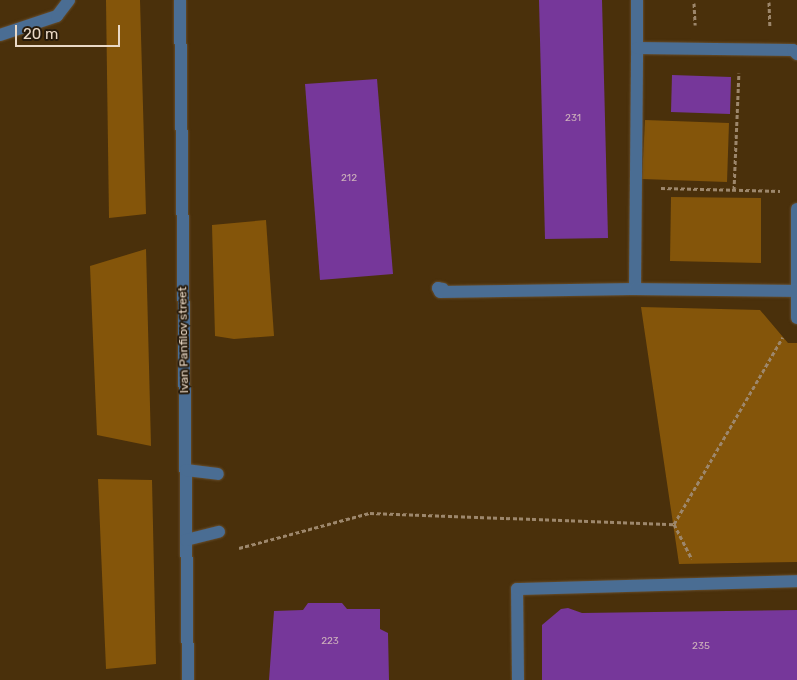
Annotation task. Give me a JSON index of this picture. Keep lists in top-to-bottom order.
{
  "streets": {
    "street": ["Ivan Panfilov street"]
  },
  "house_numbers": [
    "231",
    "212",
    "223",
    "235"
  ],
  "scale_bar": "20 m"
}
